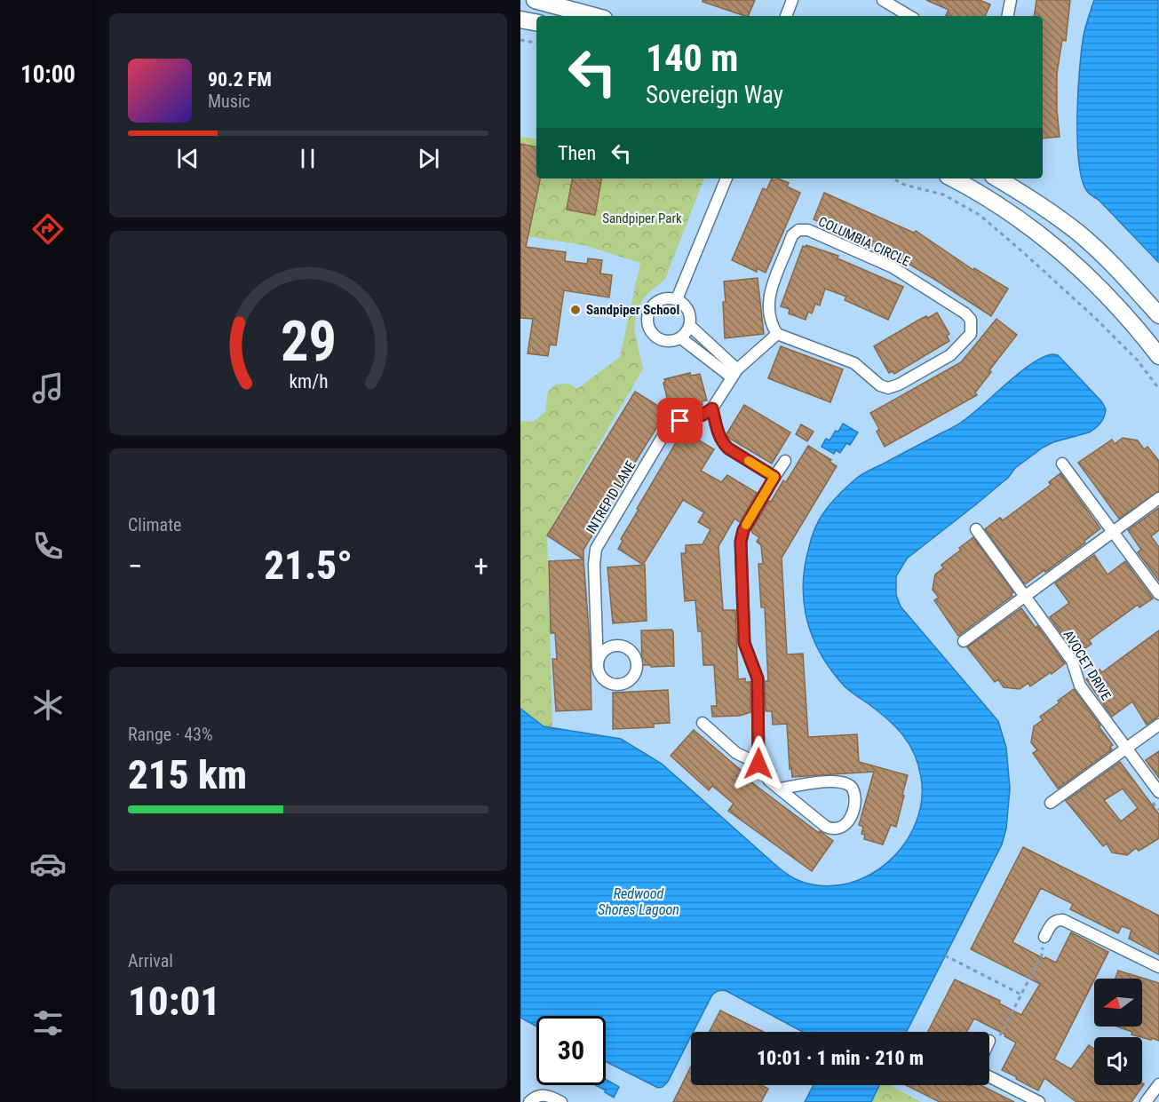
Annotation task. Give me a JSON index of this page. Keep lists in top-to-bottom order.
{
  "streets": {
    "street": ["COLUMBIA CIRCLE", "INTREPID LANE", "AVOCET DRIVE"]
  },
  "water": ["Redwood Shores Lagoon"],
  "parks": ["Sandpiper Park"],
  "places": ["Sandpiper School"],
  "north": "left",
  "page": {
    "tabs": "10:00",
    "turn": ["140 m", "Sovereign Way"],
    "song": ["90.2 FM", "Music"],
    "then": "Then",
    "tile": [
      "Climate",
      ["Range · 43%", "215 km"],
      ["Arrival", "10:01"]
    ],
    "heat": ["−", "21.5°", "+"],
    "limit": "30",
    "trip": "10:01 · 1 min · 210 m",
    "gauge": ["29", "km/h"]
  }
}
